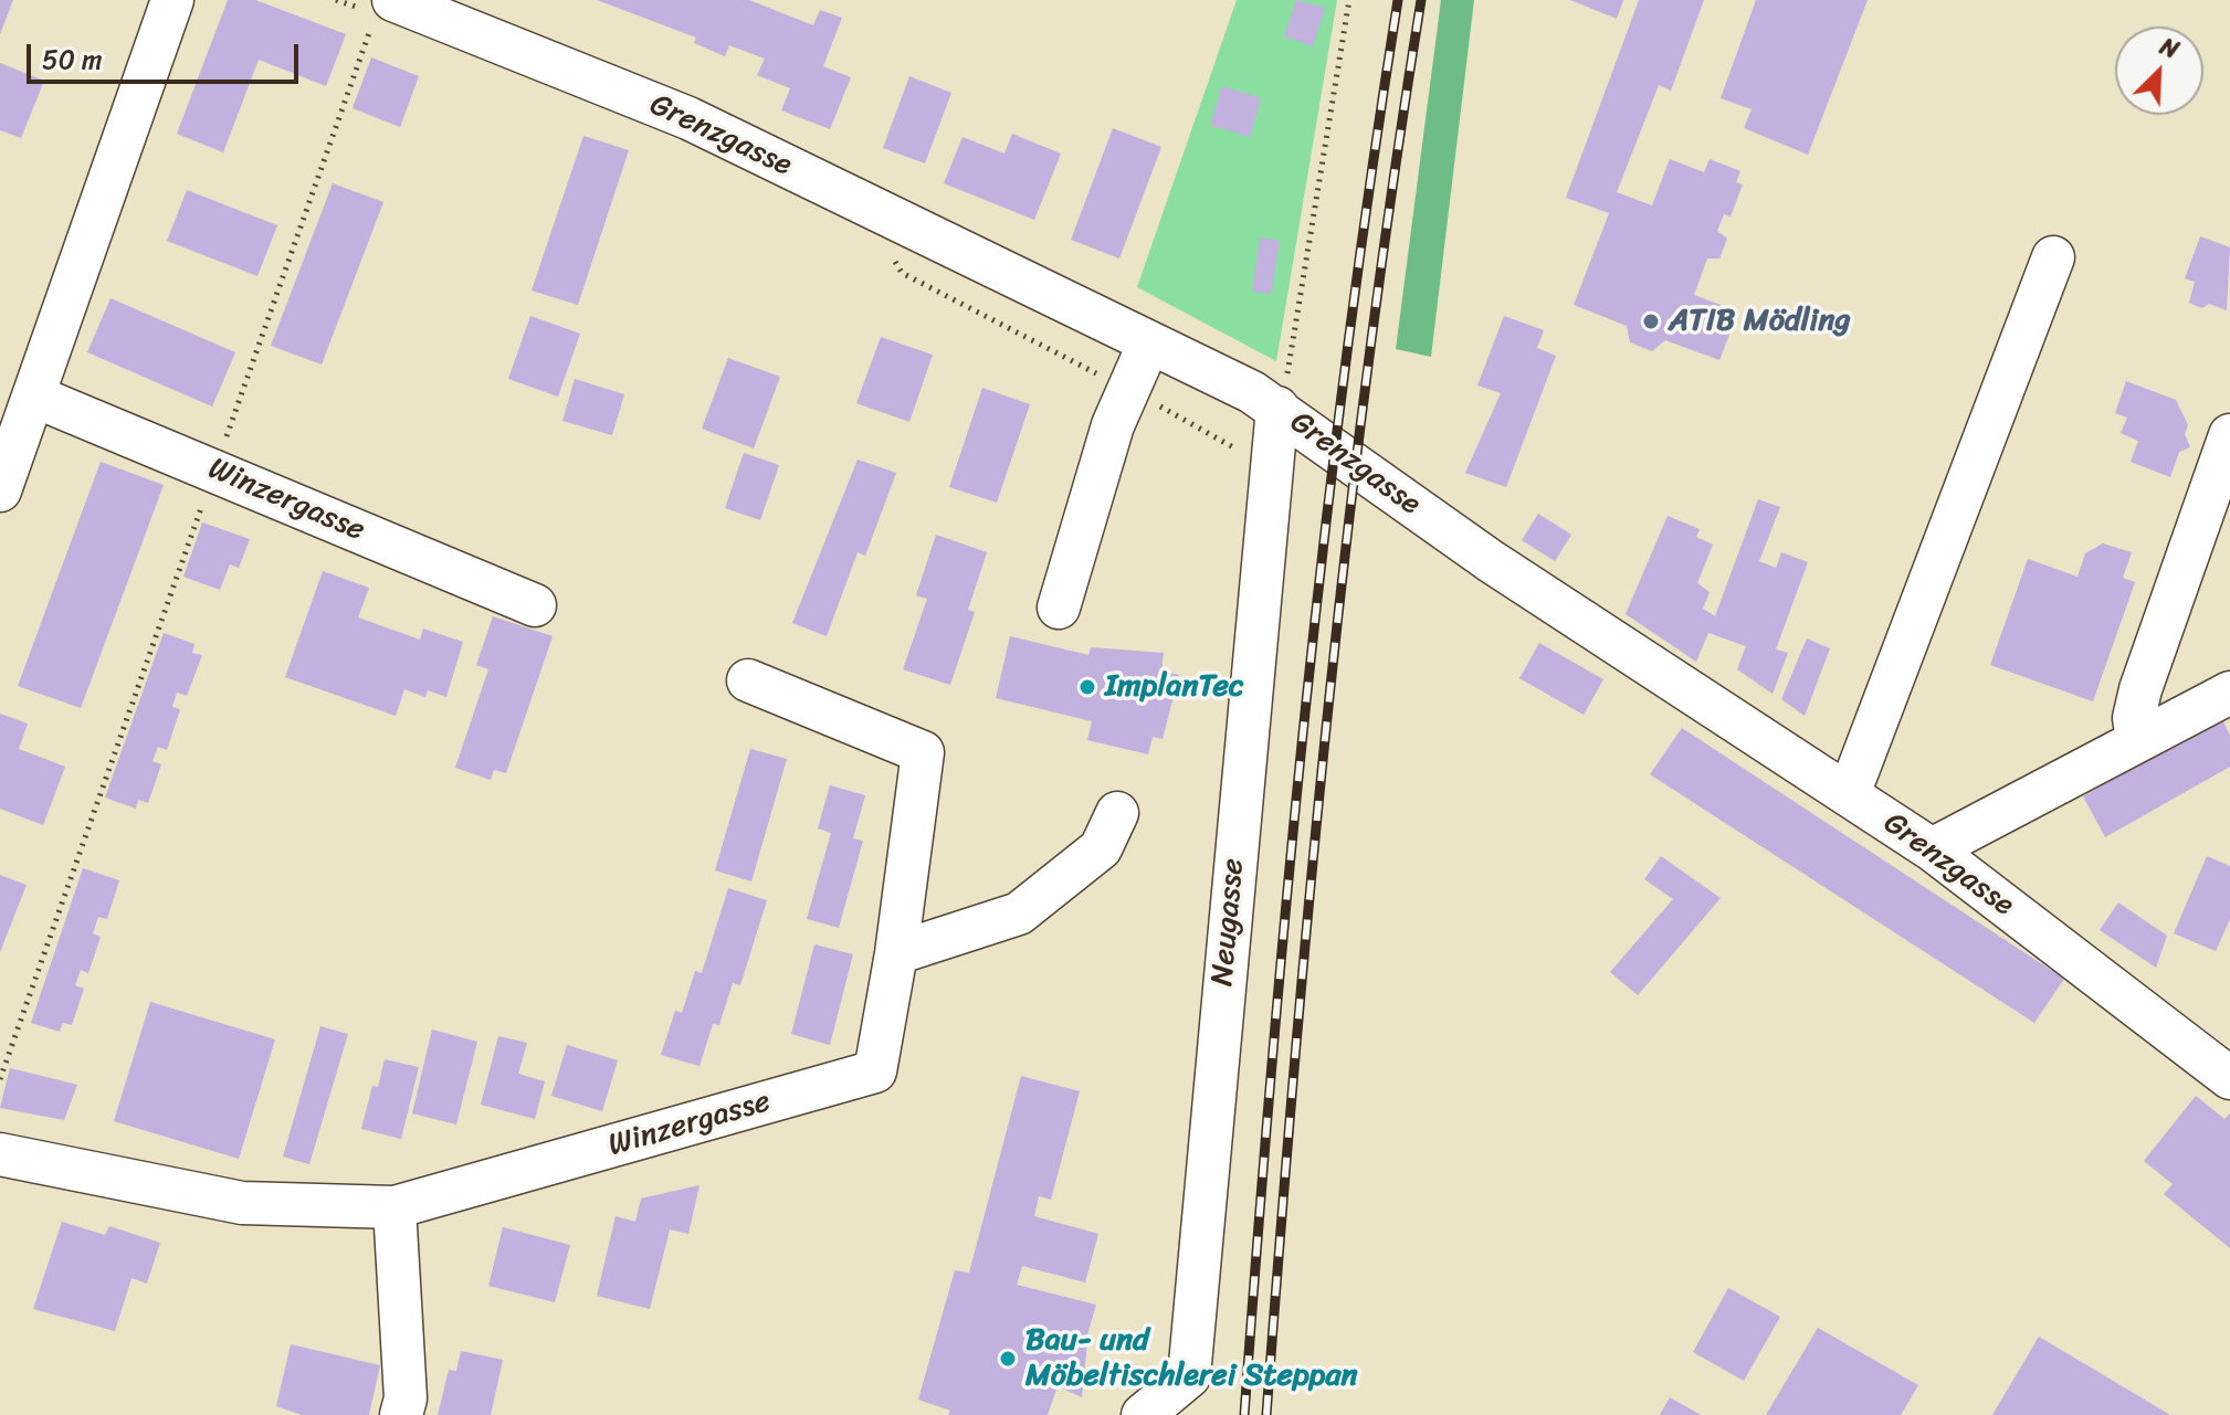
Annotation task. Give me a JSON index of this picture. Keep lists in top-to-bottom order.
{
  "streets": {
    "street": ["Grenzgasse", "Winzergasse", "Neugasse"]
  },
  "crossings": [
    ["Grenzgasse", "Neugasse"]
  ],
  "places": ["ATIB Mödling", "ImplanTec", "Bau- und Möbeltischlerei Steppan"],
  "scale_bar": "50 m",
  "north": "top right"
}
